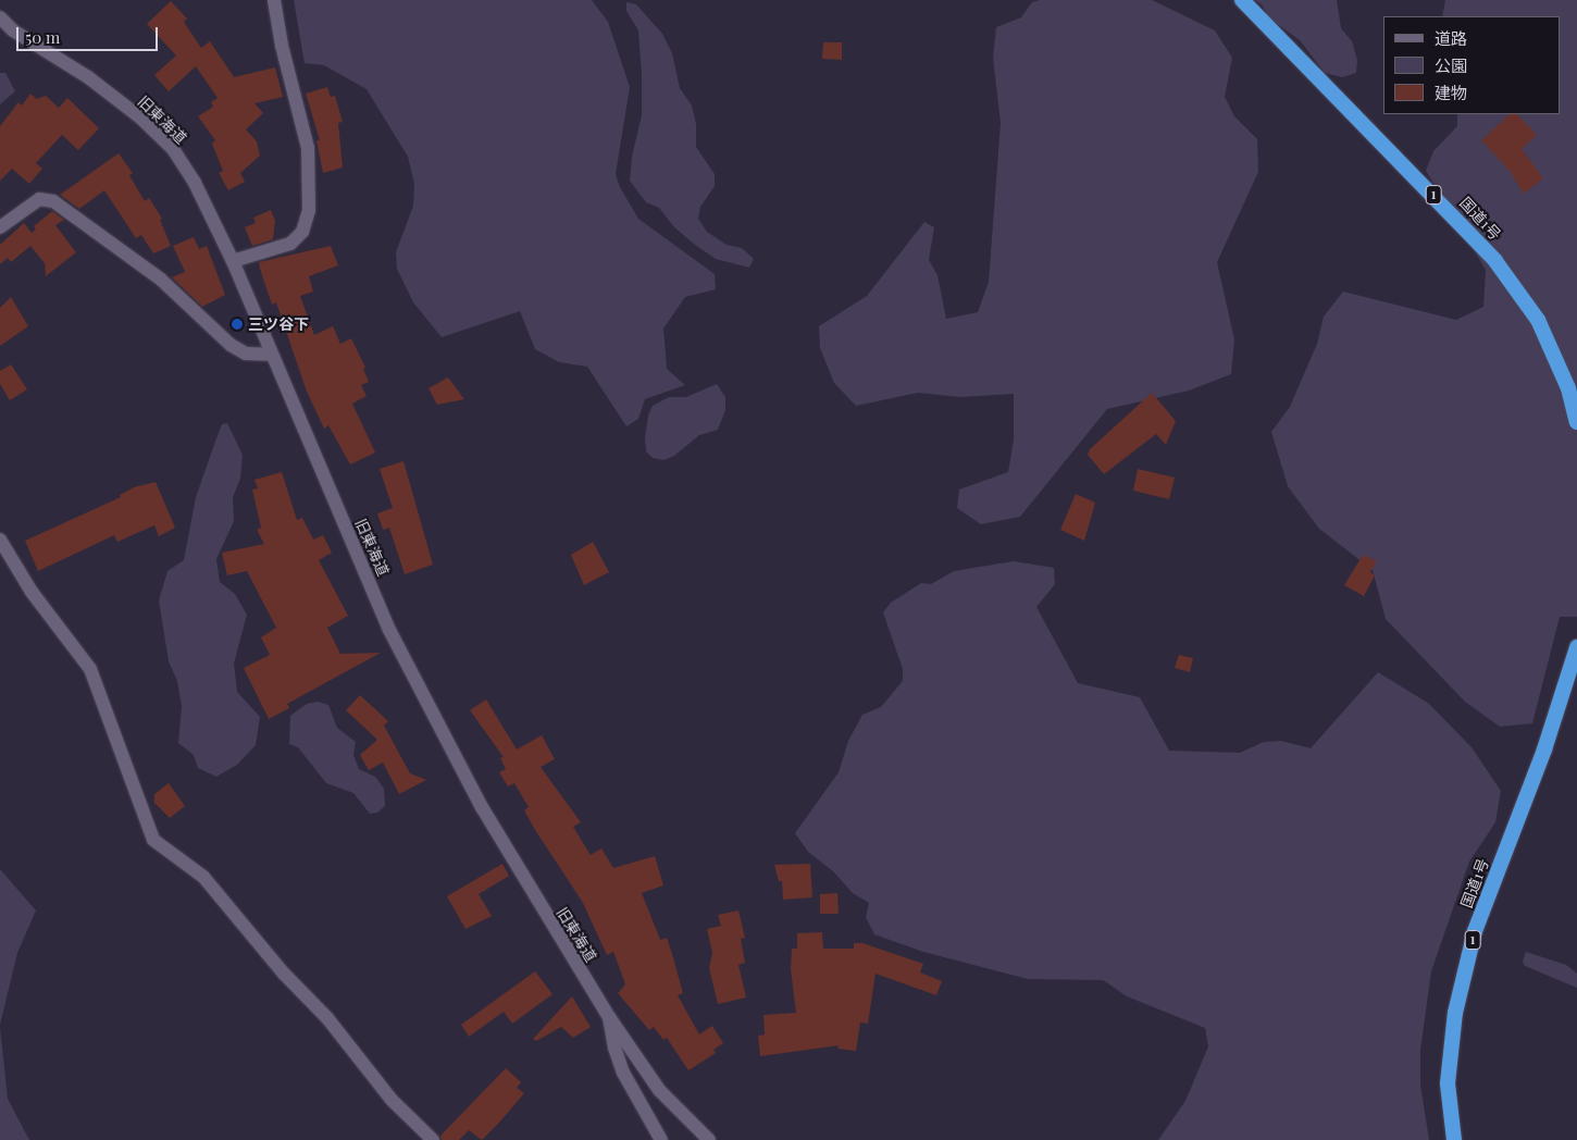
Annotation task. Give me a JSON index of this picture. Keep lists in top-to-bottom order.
{
  "streets": {
    "highway": ["1", "国道1号"],
    "street": ["旧東海道"]
  },
  "places": ["三ツ谷下"],
  "legend": ["道路", "公園", "建物"],
  "scale_bar": "50 m"
}
